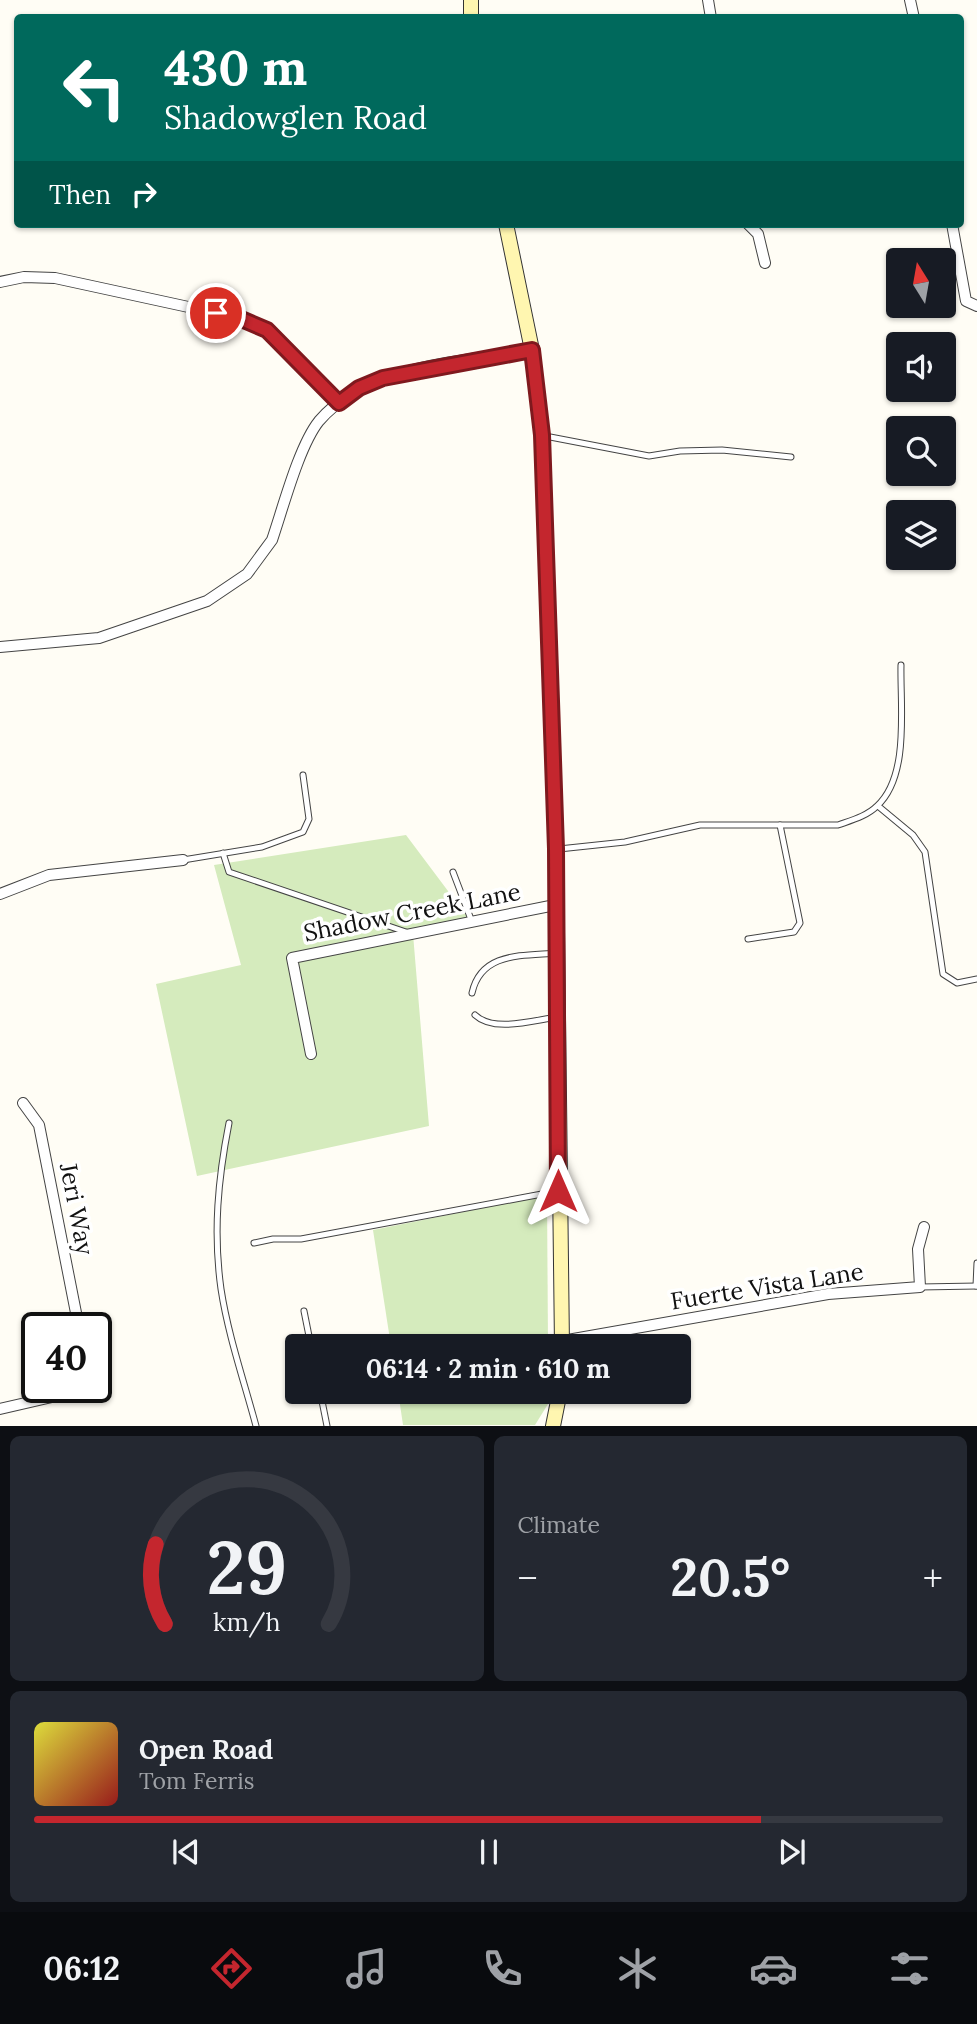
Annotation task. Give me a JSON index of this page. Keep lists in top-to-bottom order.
{
  "streets": {
    "street": ["Shadow Creek Lane", "Jeri Way", "Fuerte Vista Lane"]
  },
  "north": "top",
  "page": {
    "turn": ["430 m", "Shadowglen Road"],
    "then": "Then",
    "limit": "40",
    "trip": "06:14 · 2 min · 610 m",
    "tile": "Climate",
    "heat": ["−", "20.5°", "+"],
    "song": ["Open Road", "Tom Ferris"],
    "tabs": "06:12",
    "gauge": ["29", "km/h"]
  }
}
